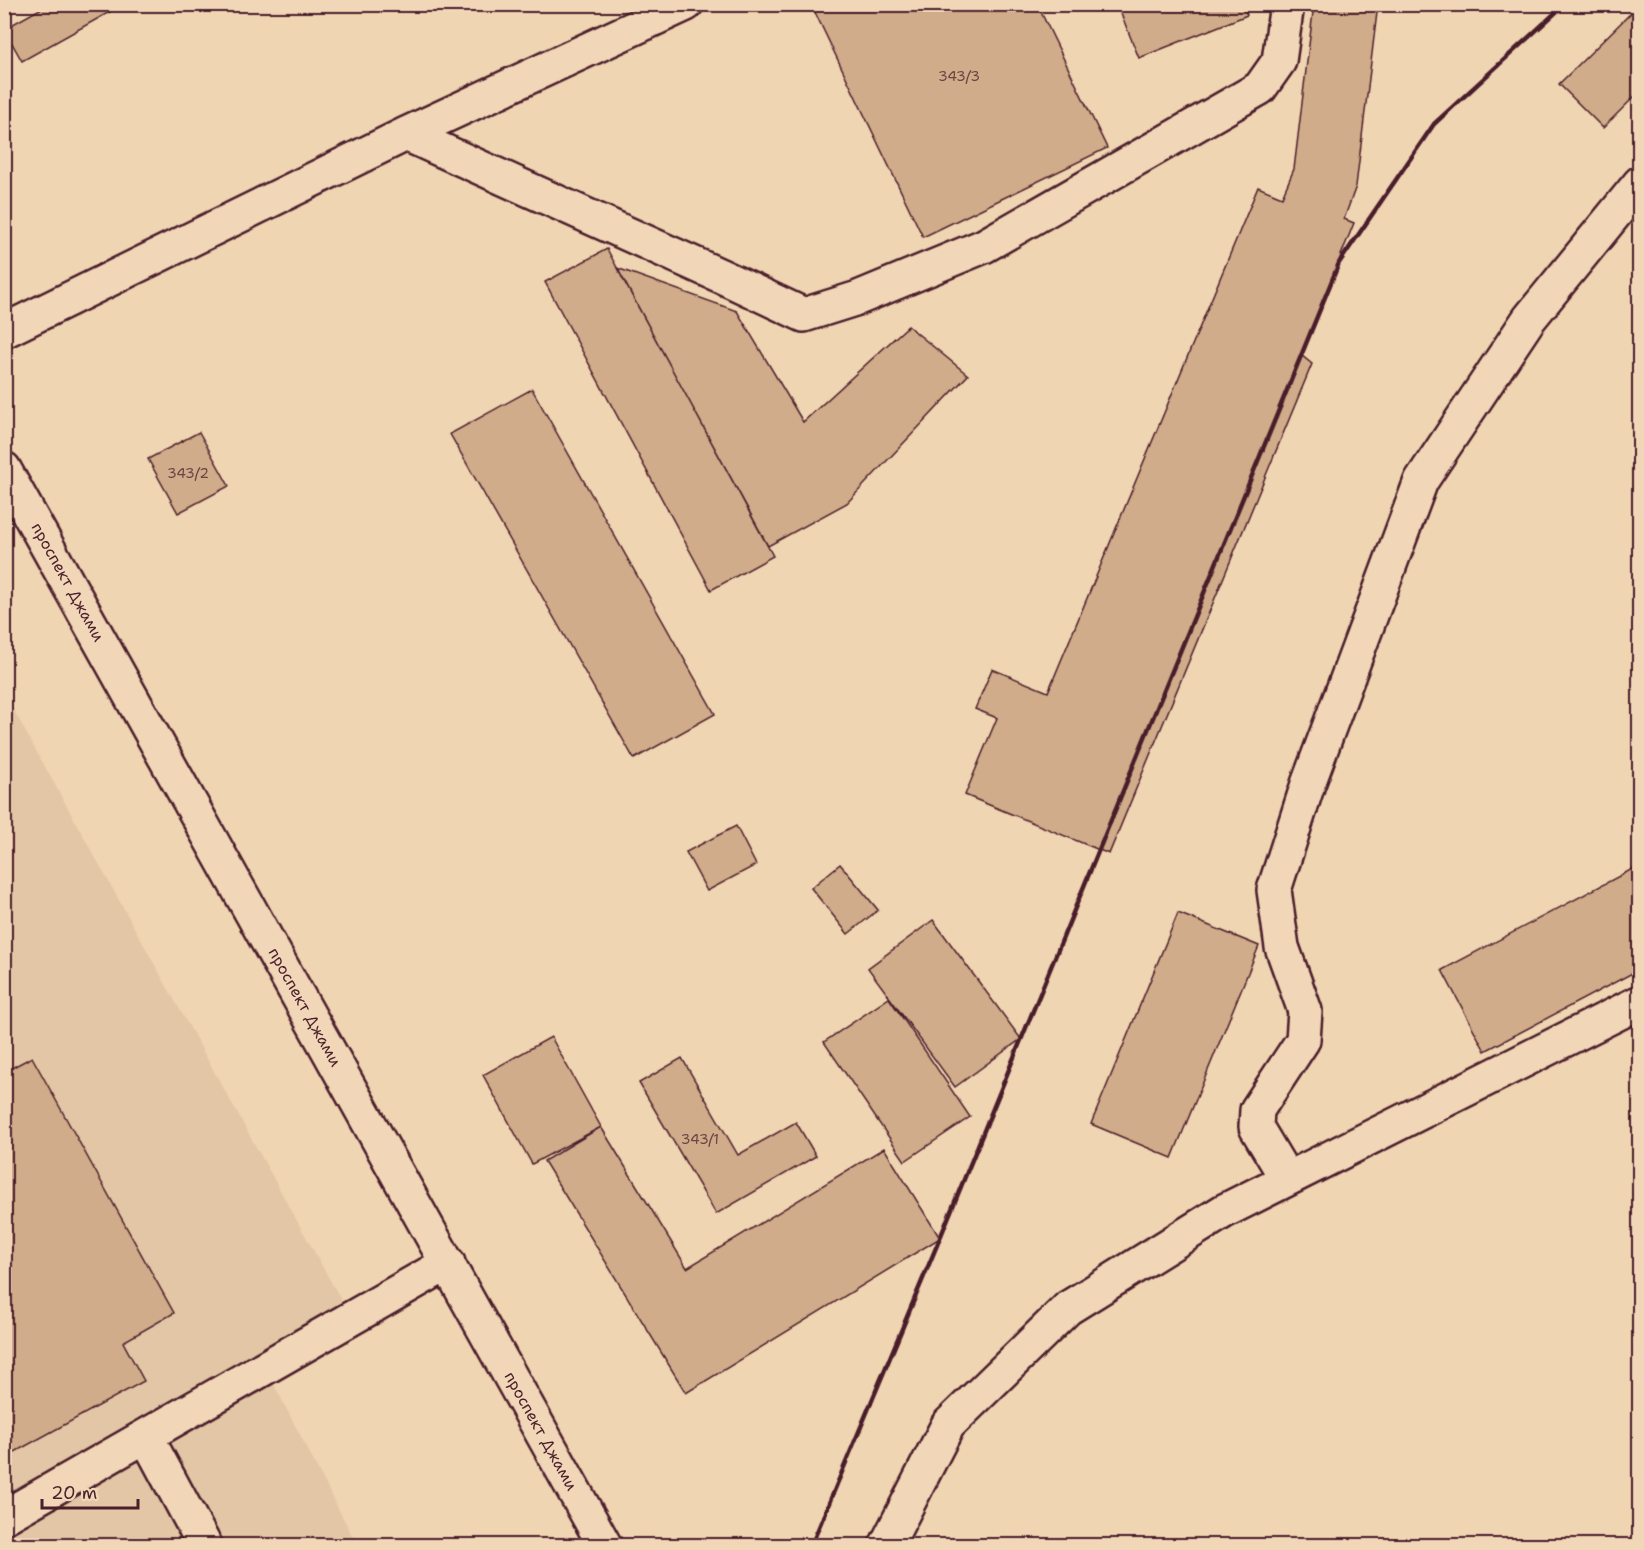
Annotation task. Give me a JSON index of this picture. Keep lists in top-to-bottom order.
{
  "streets": {
    "street": ["проспект Джами"]
  },
  "house_numbers": ["343/3", "343/2", "343/1"],
  "scale_bar": "20 m"
}
